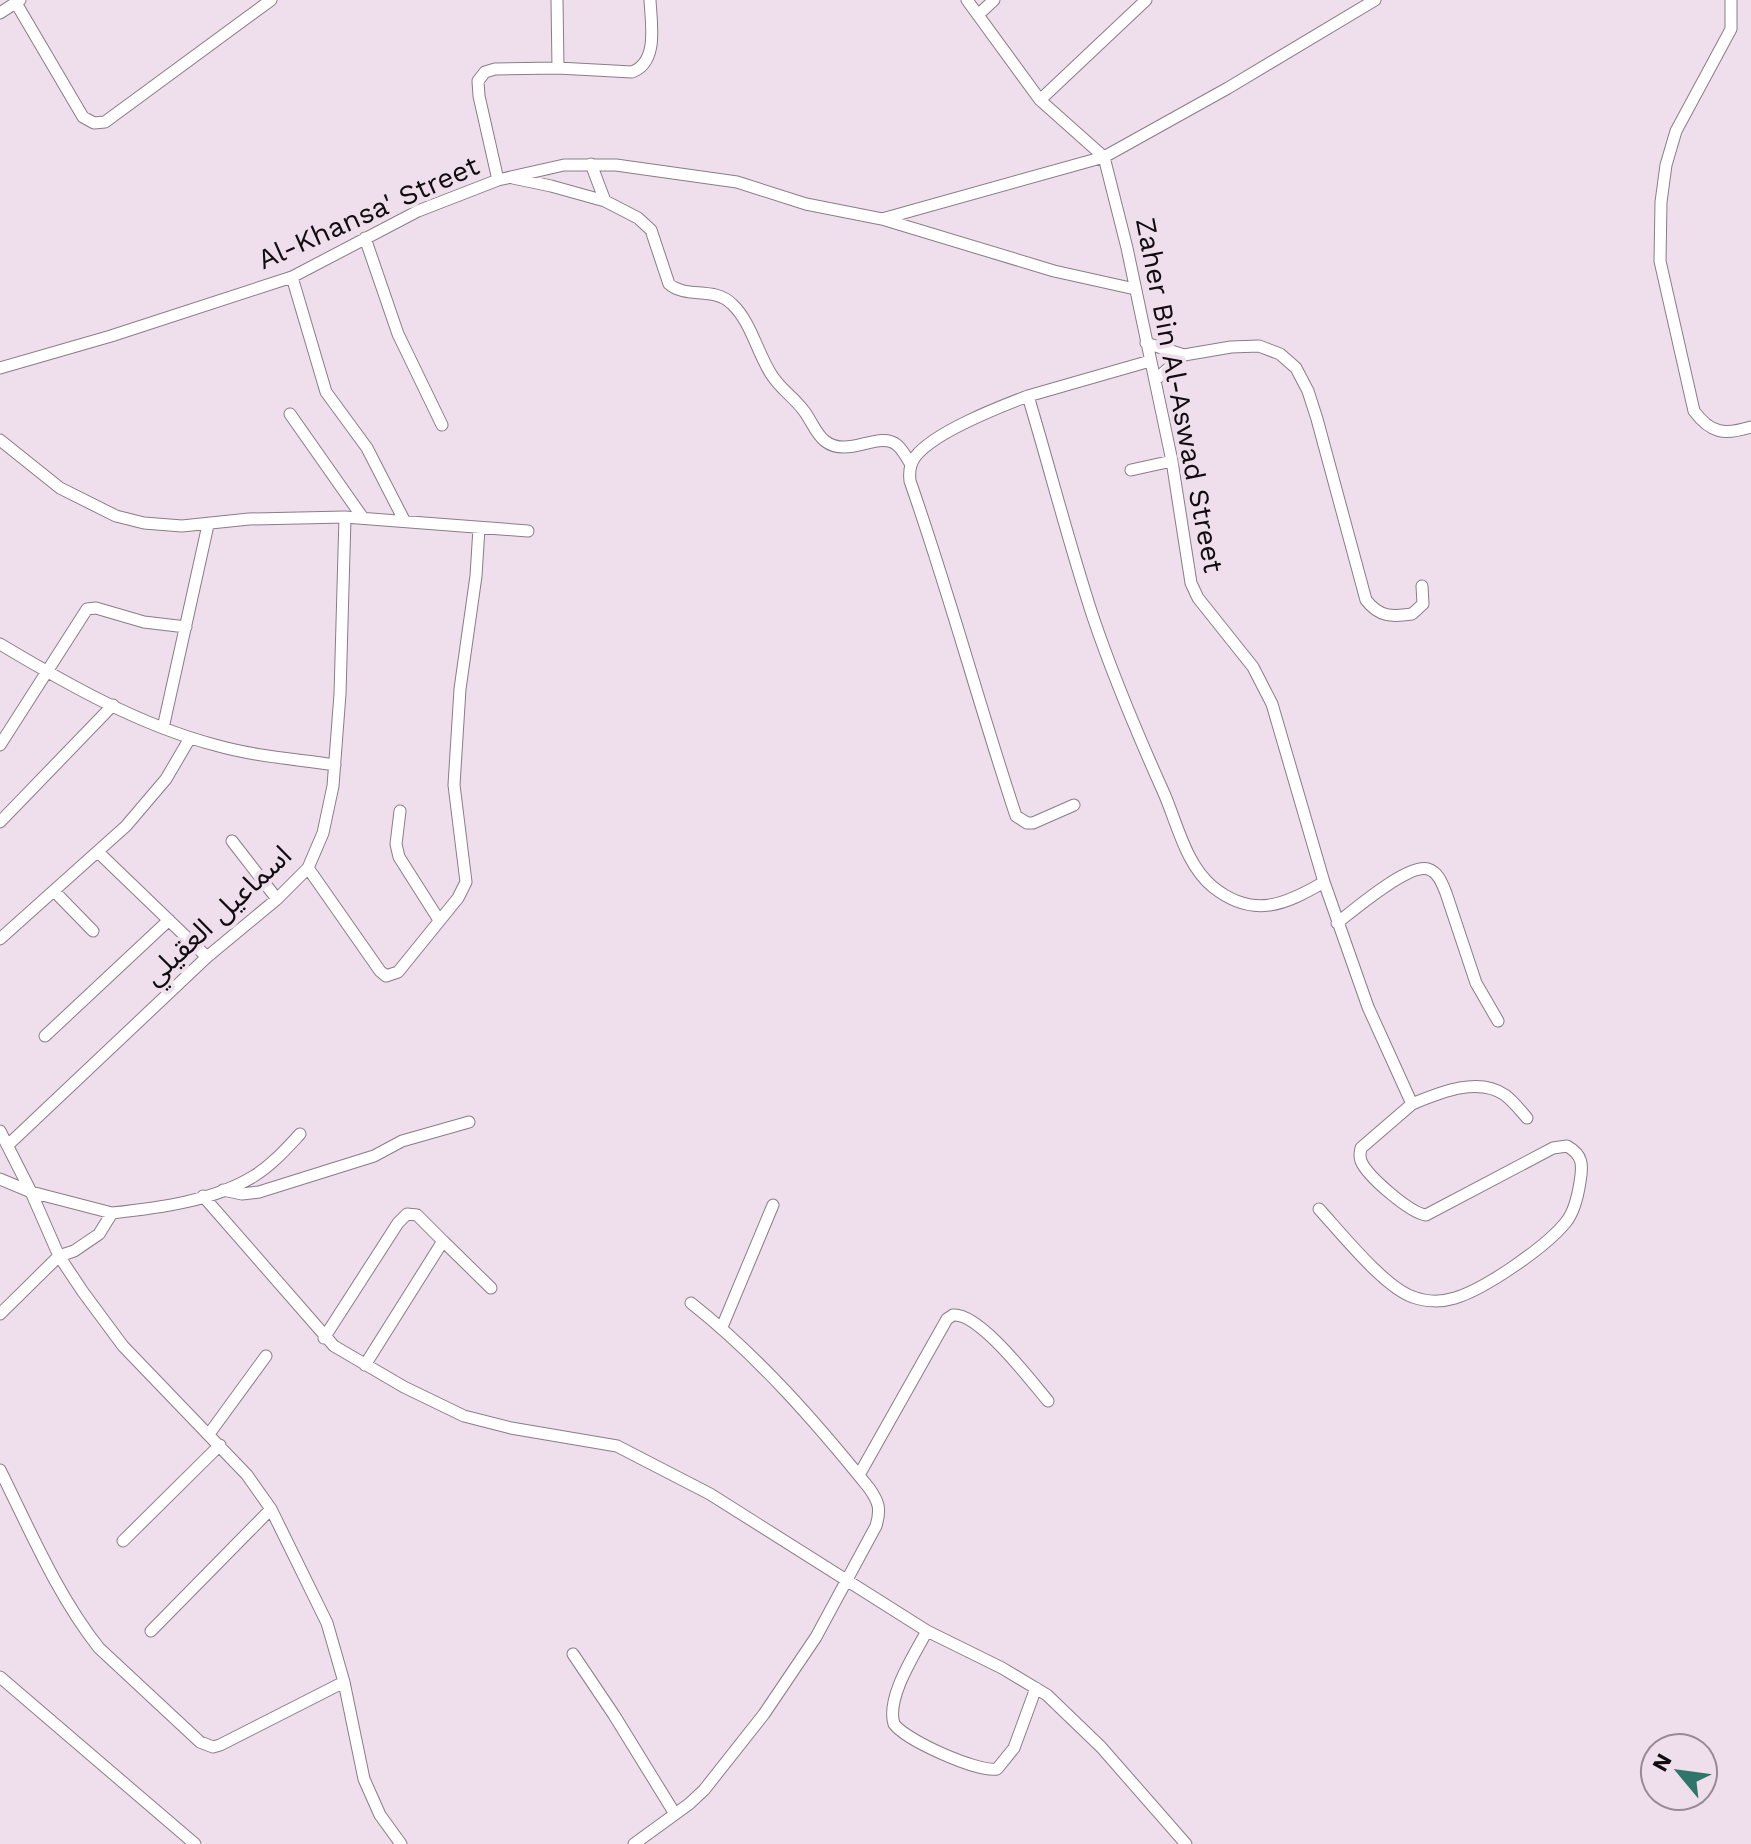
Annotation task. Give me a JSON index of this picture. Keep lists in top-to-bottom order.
{
  "streets": {
    "street": ["Al-Khansa' Street", "Zaher Bin Al-Aswad Street", "اسماعيل العقيلي"]
  },
  "crossings": [
    ["Al-Khansa' Street", "Zaher Bin Al-Aswad Street"]
  ],
  "north": "top left"
}
